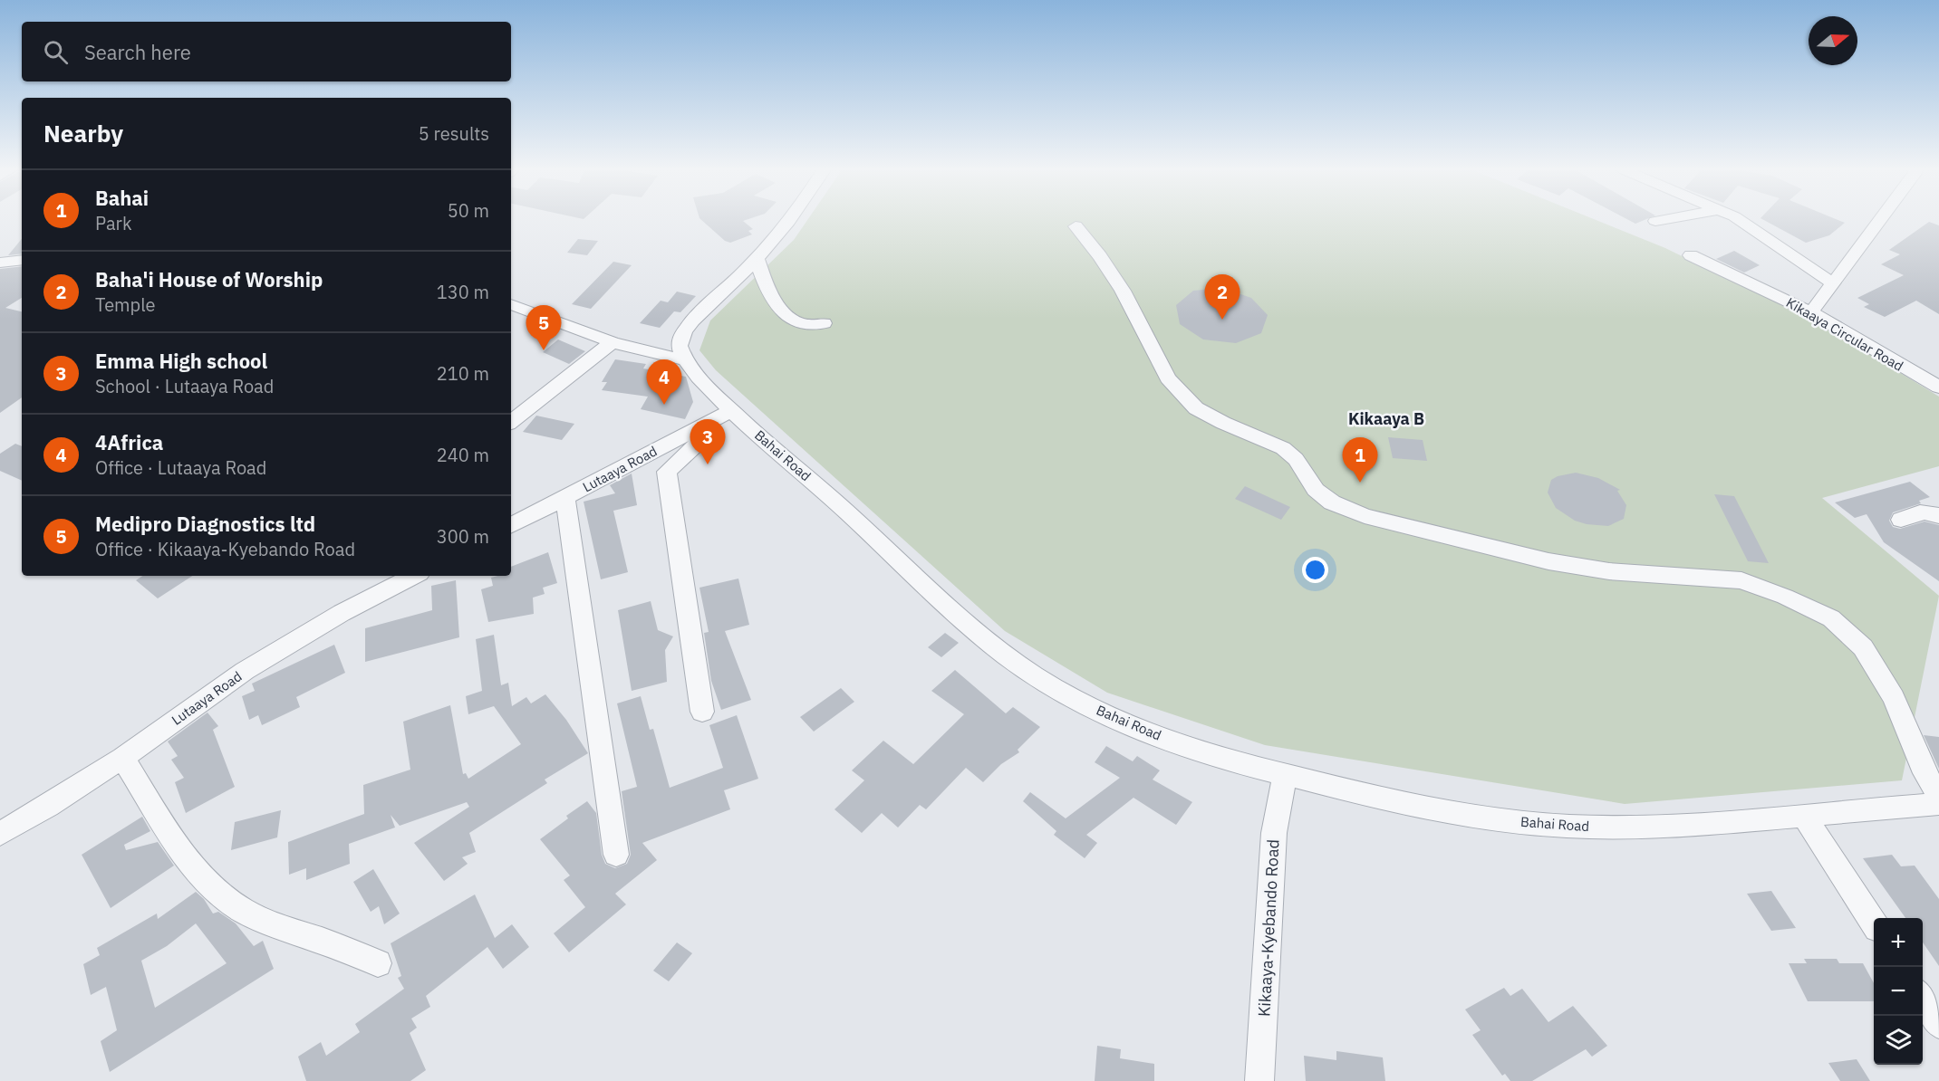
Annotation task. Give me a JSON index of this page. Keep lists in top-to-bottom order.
{
  "streets": {
    "street": [
      "Kikaaya Circular Road",
      "Bahai Road",
      "Lutaaya Road",
      "Kikaaya-Kyebando Road"
    ]
  },
  "crossings": [
    ["Bahai Road", "Lutaaya Road"],
    ["Bahai Road", "Kikaaya-Kyebando Road"]
  ],
  "districts": ["Kikaaya B"],
  "north": "right",
  "page": {
    "search": "Search here",
    "heading": ["Nearby", "5 results"],
    "list": [
      {
        "mark": "1",
        "name": "Bahai",
        "note": "Park",
        "value": "50 m"
      },
      {
        "mark": "2",
        "name": "Baha'i House of Worship",
        "note": "Temple",
        "value": "130 m"
      },
      {
        "mark": "3",
        "name": "Emma High school",
        "note": "School · Lutaaya Road",
        "value": "210 m"
      },
      {
        "mark": "4",
        "name": "4Africa",
        "note": "Office · Lutaaya Road",
        "value": "240 m"
      },
      {
        "mark": "5",
        "name": "Medipro Diagnostics ltd",
        "note": "Office · Kikaaya-Kyebando Road",
        "value": "300 m"
      }
    ],
    "pins": [
      "2",
      "5",
      "4",
      "3",
      "1"
    ],
    "map_buttons": ["+", "−"]
  }
}
